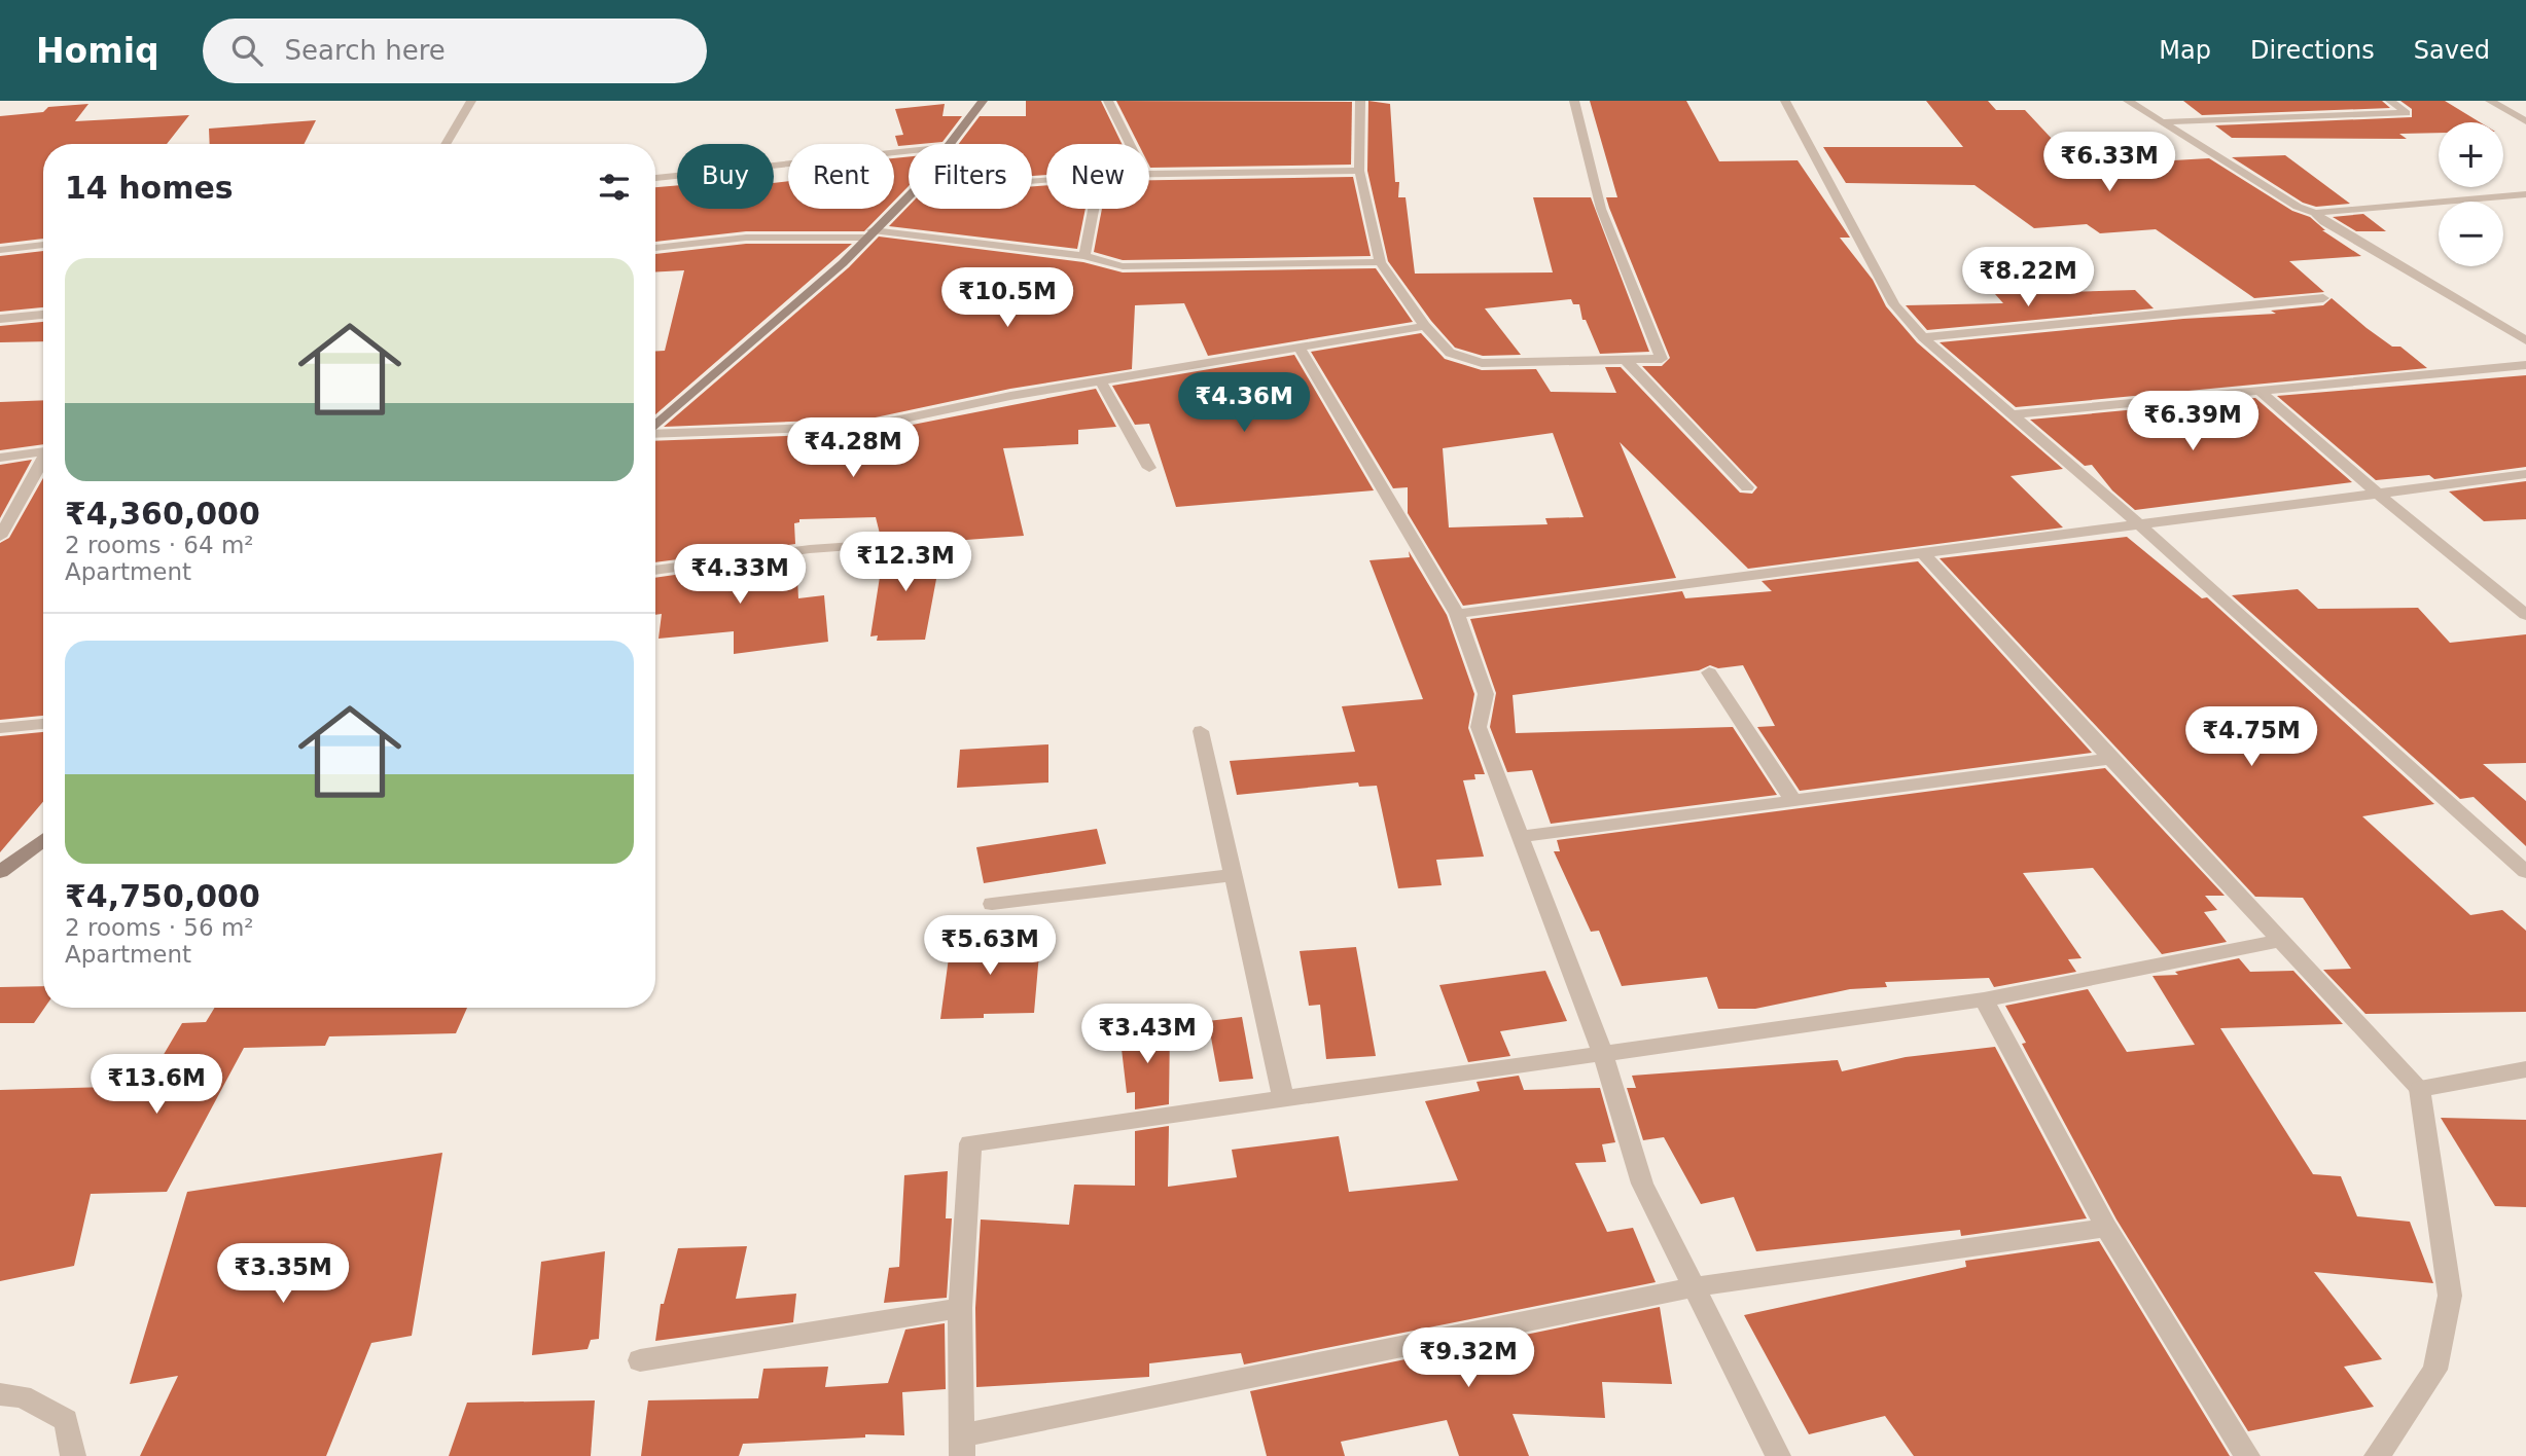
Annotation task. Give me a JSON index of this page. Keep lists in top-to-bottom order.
{
  "page": {
    "header": "Homiq",
    "search": "Search here",
    "nav": ["Map", "Directions", "Saved"],
    "map_buttons": ["+", "−"],
    "price": [
      "₹6.33M",
      "₹8.22M",
      "₹10.5M",
      "₹4.36M",
      "₹6.39M",
      "₹4.28M",
      "₹12.3M",
      "₹4.33M",
      "₹4.75M",
      "₹5.63M",
      "₹3.43M",
      "₹13.6M",
      "₹3.35M",
      "₹9.32M"
    ],
    "chip": [
      "Buy",
      "Rent",
      "Filters",
      "New"
    ],
    "heading": "14 homes",
    "list": [
      {
        "name": "₹4,360,000",
        "note": "2 rooms · 64 m² · Apartment"
      },
      {
        "name": "₹4,750,000",
        "note": "2 rooms · 56 m² · Apartment"
      }
    ]
  }
}
